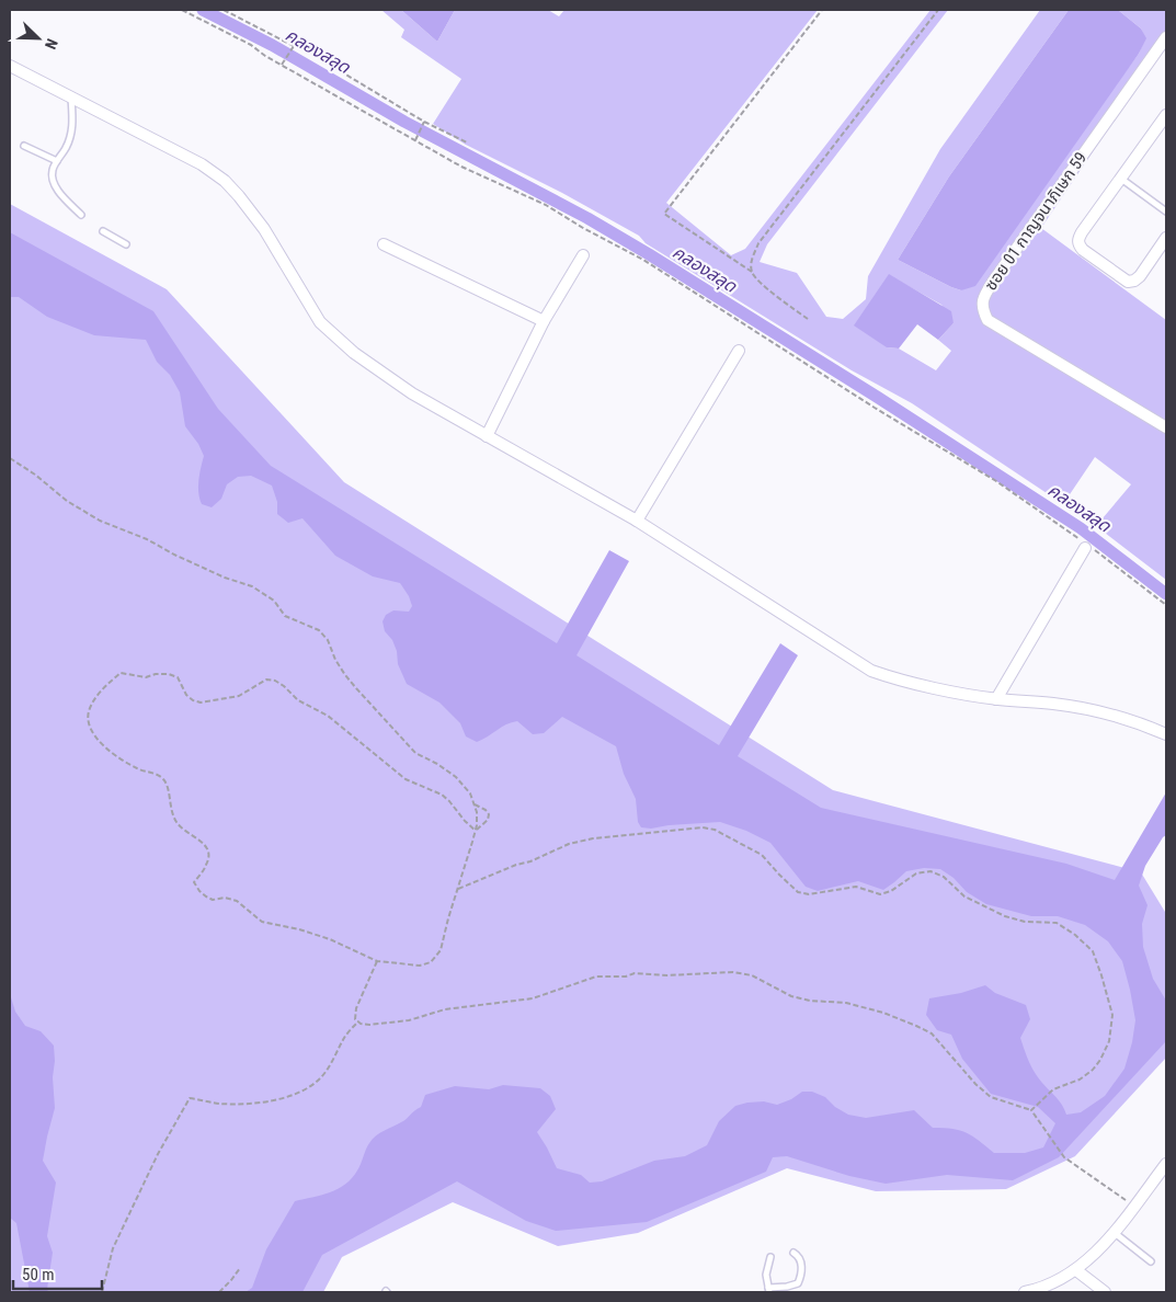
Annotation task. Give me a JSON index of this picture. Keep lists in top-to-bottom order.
{
  "streets": {
    "street": ["ซอย 01 กาญจนาภิเษก 59"]
  },
  "water": ["คลองสลุด"],
  "scale_bar": "50 m",
  "north": "bottom right"
}
